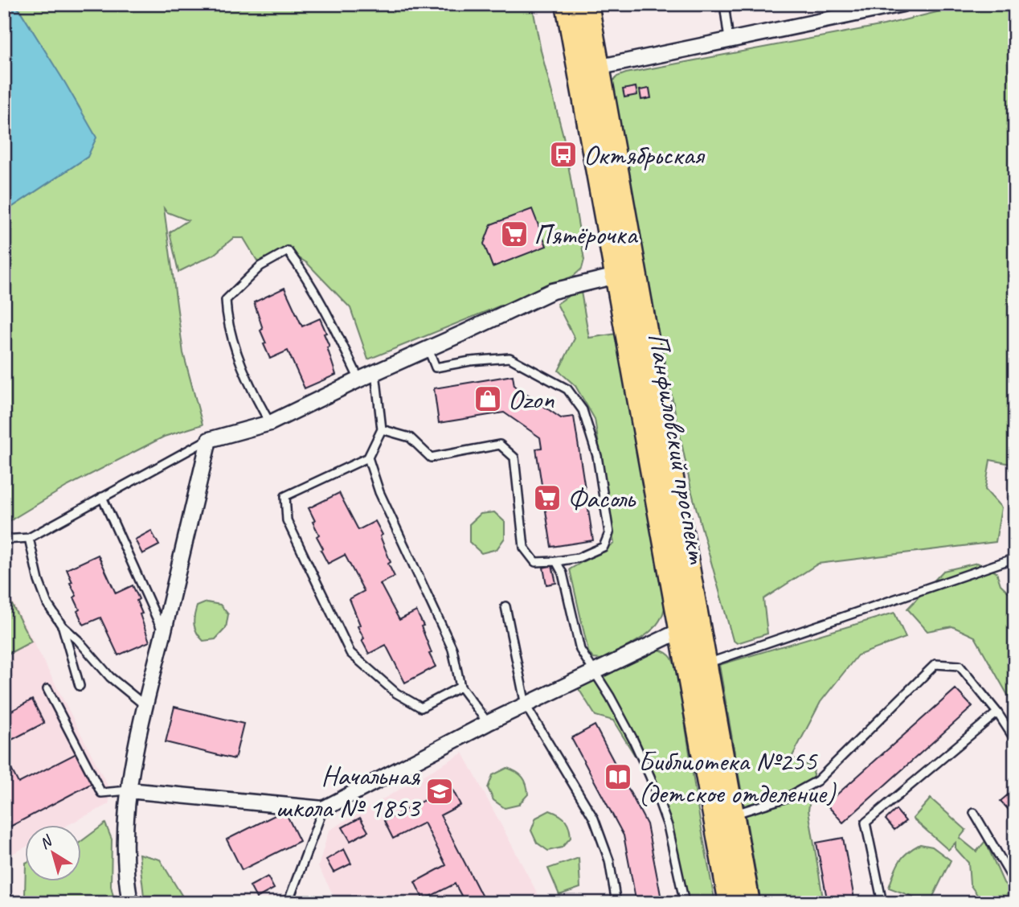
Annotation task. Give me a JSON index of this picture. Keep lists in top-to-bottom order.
{
  "streets": {
    "main road": ["Панфиловский проспект"]
  },
  "places": {
    "bus stop": ["Октябрьская"],
    "supermarket": ["Пятёрочка", "Фасоль"],
    "shop": ["Ozon"],
    "library": ["Библиотека №255 (детское отделение)"],
    "school or university": ["Начальная школа № 1853"]
  },
  "north": "top left"
}
